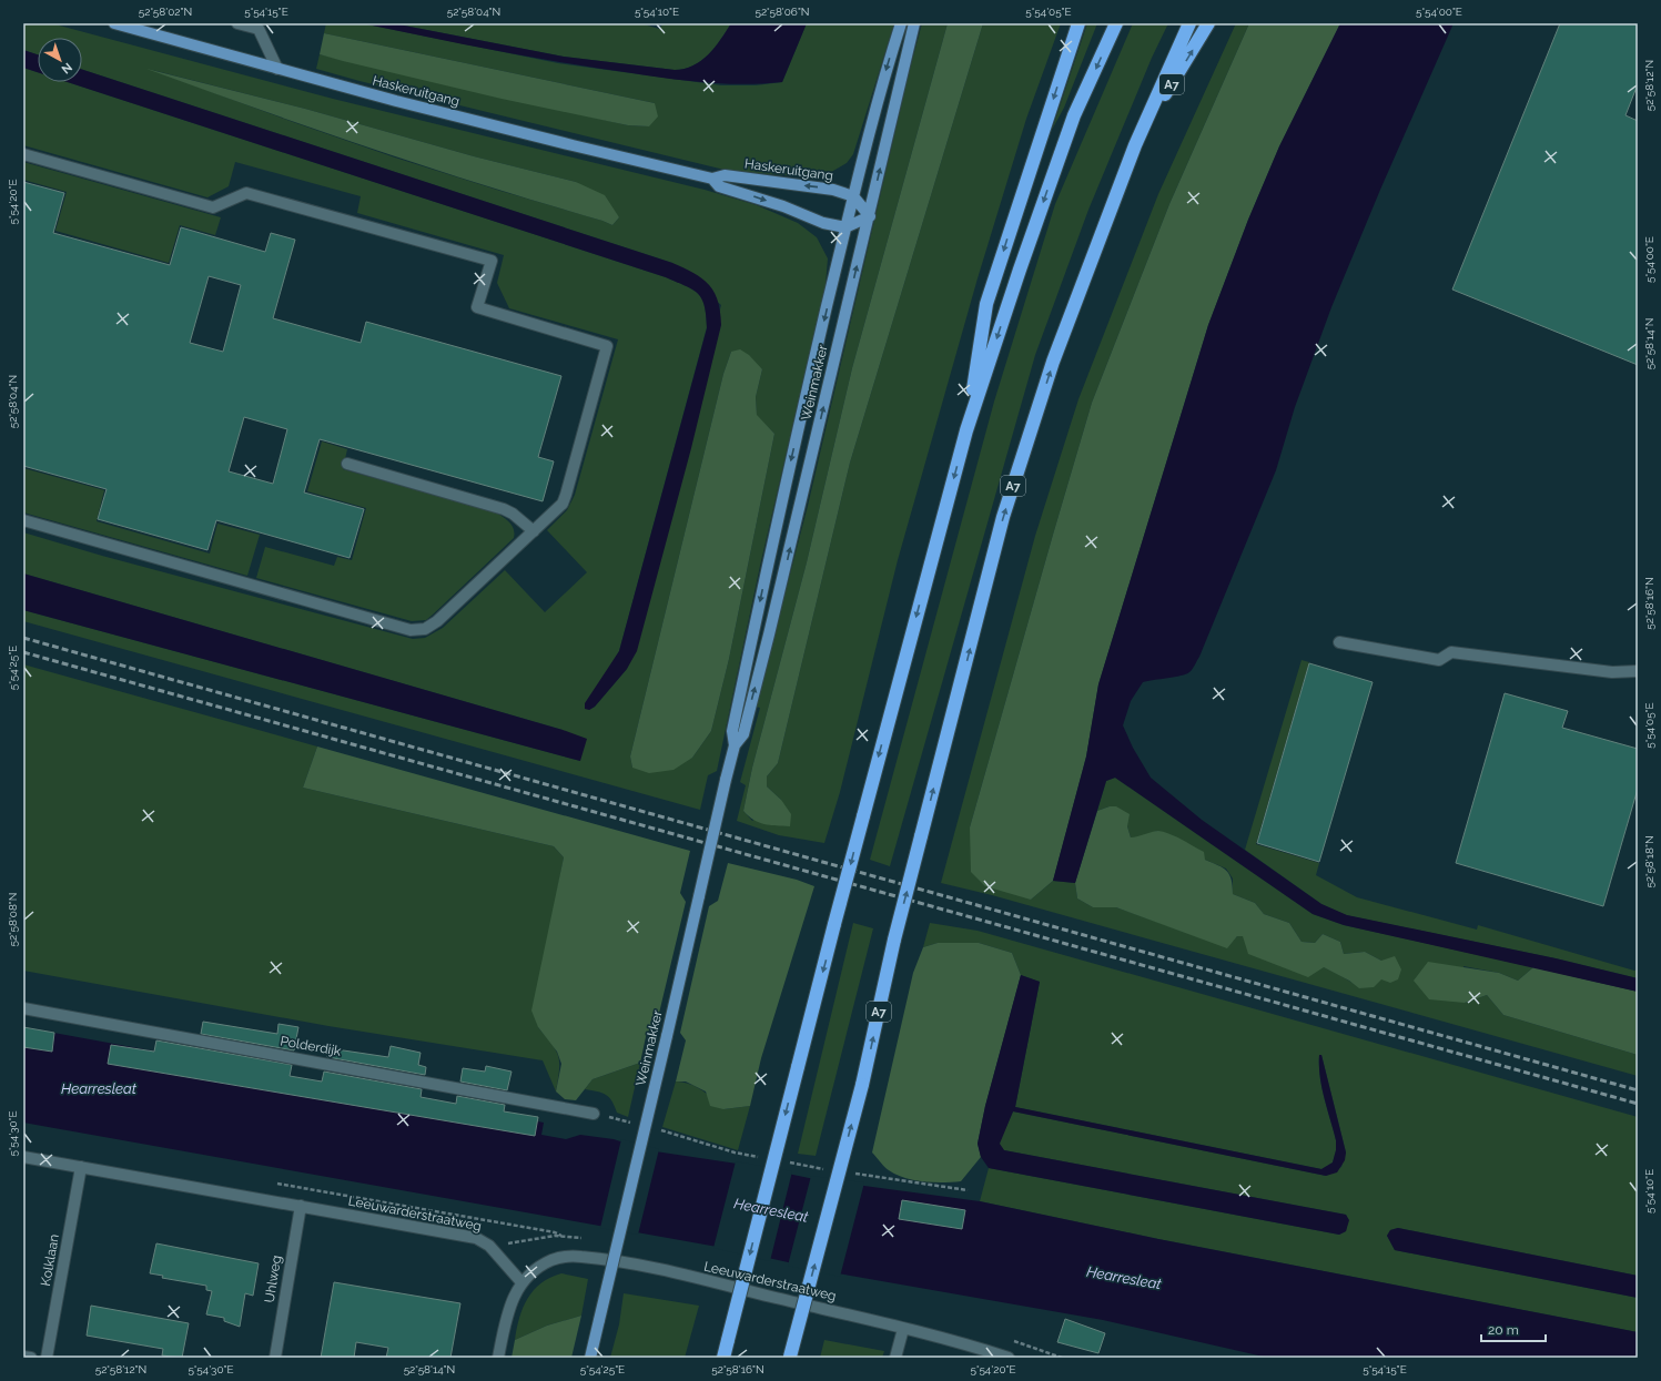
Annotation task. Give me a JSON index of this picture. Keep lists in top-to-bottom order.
{
  "streets": {
    "highway": ["A7"],
    "main road": ["Haskeruitgang", "Weinmakker"],
    "street": [
      "Polderdijk",
      "Leeuwarderstraatweg",
      "Kolklaan",
      "Uhlweg"
    ]
  },
  "crossings": [
    ["Haskeruitgang", "Weinmakker"],
    ["Leeuwarderstraatweg", "Kolklaan"],
    ["Leeuwarderstraatweg", "Uhlweg"]
  ],
  "water": ["Hearresleat"],
  "scale_bar": "20 m",
  "north": "bottom right",
  "coordinates": [
    "52°58'02\"N",
    "5°54'15\"E",
    "52°58'04\"N",
    "5°54'10\"E",
    "52°58'06\"N",
    "5°54'05\"E",
    "5°54'00\"E",
    "52°58'12\"N",
    "5°54'20\"E",
    "52°58'14\"N",
    "52°58'16\"N",
    "5°54'25\"E",
    "52°58'18\"N",
    "52°58'08\"N",
    "5°54'30\"E"
  ]
}
